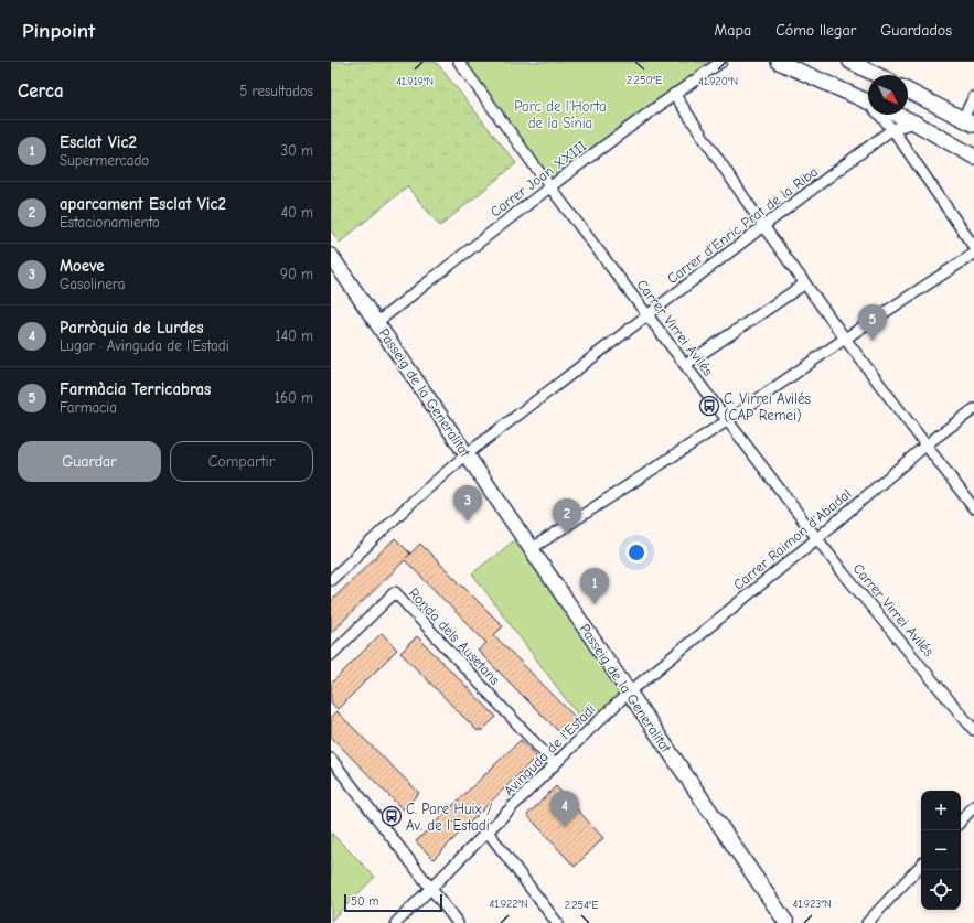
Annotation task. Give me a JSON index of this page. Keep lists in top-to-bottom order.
{
  "streets": {
    "street": [
      "Carrer Joan XXIII",
      "Carrer d'Enric Prat de la Riba",
      "Carrer Virrei Avilés",
      "Passeig de la Generalitat",
      "Carrer Raimon d'Abadal",
      "Ronda dels Ausetans",
      "Avinguda de l'Estadi"
    ]
  },
  "crossings": [
    ["Carrer Joan XXIII", "Carrer Virrei Avilés"],
    ["Carrer Joan XXIII", "Passeig de la Generalitat"],
    ["Carrer d'Enric Prat de la Riba", "Carrer Virrei Avilés"],
    ["Carrer d'Enric Prat de la Riba", "Passeig de la Generalitat"],
    ["Carrer Virrei Avilés", "Carrer Raimon d'Abadal"],
    ["Passeig de la Generalitat", "Carrer Raimon d'Abadal"],
    ["Passeig de la Generalitat", "Avinguda de l'Estadi"],
    ["Carrer Raimon d'Abadal", "Avinguda de l'Estadi"],
    ["Ronda dels Ausetans", "Avinguda de l'Estadi"]
  ],
  "parks": ["Parc de l'Horta de la Sínia"],
  "places": {
    "bus stop": ["C. Virrei Avilés (CAP Remei)", "C. Pare Huix / Av. de l'Estadi"]
  },
  "scale_bar": "50 m",
  "north": "bottom right",
  "page": {
    "header": "Pinpoint",
    "nav": ["Mapa", "Cómo llegar", "Guardados"],
    "heading": ["Cerca", "5 resultados"],
    "list": [
      {
        "mark": "1",
        "name": "Esclat Vic2",
        "note": "Supermercado",
        "value": "30 m"
      },
      {
        "mark": "2",
        "name": "aparcament Esclat Vic2",
        "note": "Estacionamiento",
        "value": "40 m"
      },
      {
        "mark": "3",
        "name": "Moeve",
        "note": "Gasolinera",
        "value": "90 m"
      },
      {
        "mark": "4",
        "name": "Parròquia de Lurdes",
        "note": "Lugar · Avinguda de l'Estadi",
        "value": "140 m"
      },
      {
        "mark": "5",
        "name": "Farmàcia Terricabras",
        "note": "Farmacia",
        "value": "160 m"
      }
    ],
    "pins": [
      "5",
      "3",
      "2",
      "1",
      "4"
    ],
    "buttons": ["Guardar", "Compartir"],
    "map_buttons": ["+", "−"],
    "scale": "50 m"
  },
  "coordinates": [
    "2.250°E",
    "41.919°N",
    "41.920°N",
    "41.922°N",
    "41.923°N",
    "2.254°E"
  ]
}
